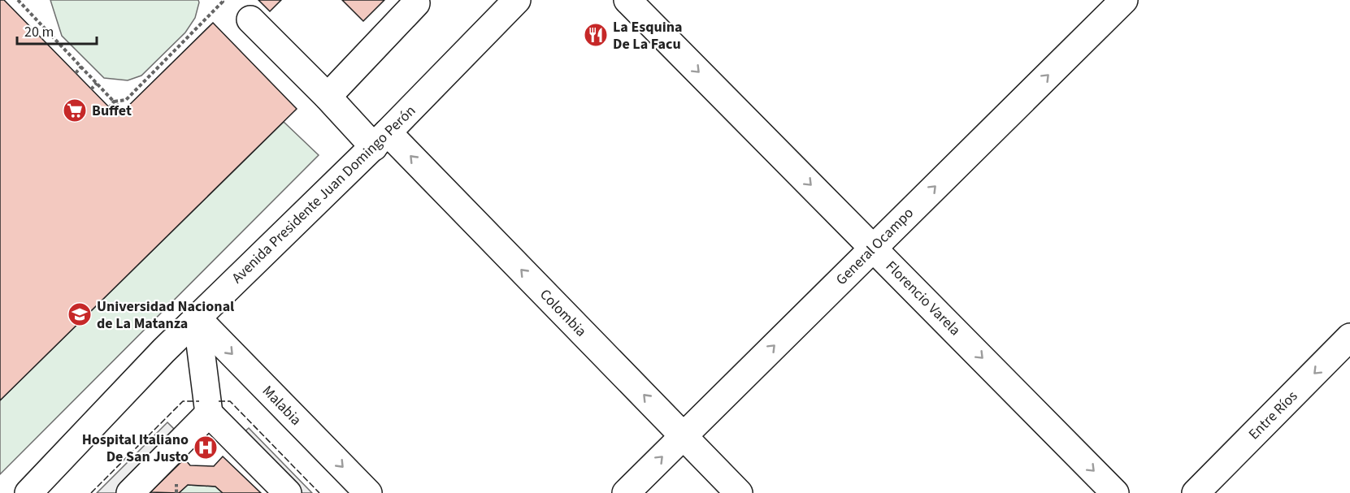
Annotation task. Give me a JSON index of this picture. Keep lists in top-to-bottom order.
{
  "streets": {
    "street": [
      "Avenida Presidente Juan Domingo Perón",
      "General Ocampo",
      "Florencio Varela",
      "Colombia",
      "Malabia",
      "Entre Ríos"
    ]
  },
  "crossings": [
    ["Avenida Presidente Juan Domingo Perón", "Colombia"],
    ["Avenida Presidente Juan Domingo Perón", "Malabia"],
    ["General Ocampo", "Florencio Varela"],
    ["General Ocampo", "Colombia"]
  ],
  "one_way": [
    "General Ocampo",
    "Florencio Varela",
    "Colombia",
    "Entre Ríos"
  ],
  "places": {
    "restaurant": ["La Esquina De La Facu"],
    "supermarket": ["Buffet"],
    "school or university": ["Universidad Nacional de La Matanza"],
    "hospital": ["Hospital Italiano De San Justo"]
  },
  "scale_bar": "20 m"
}
